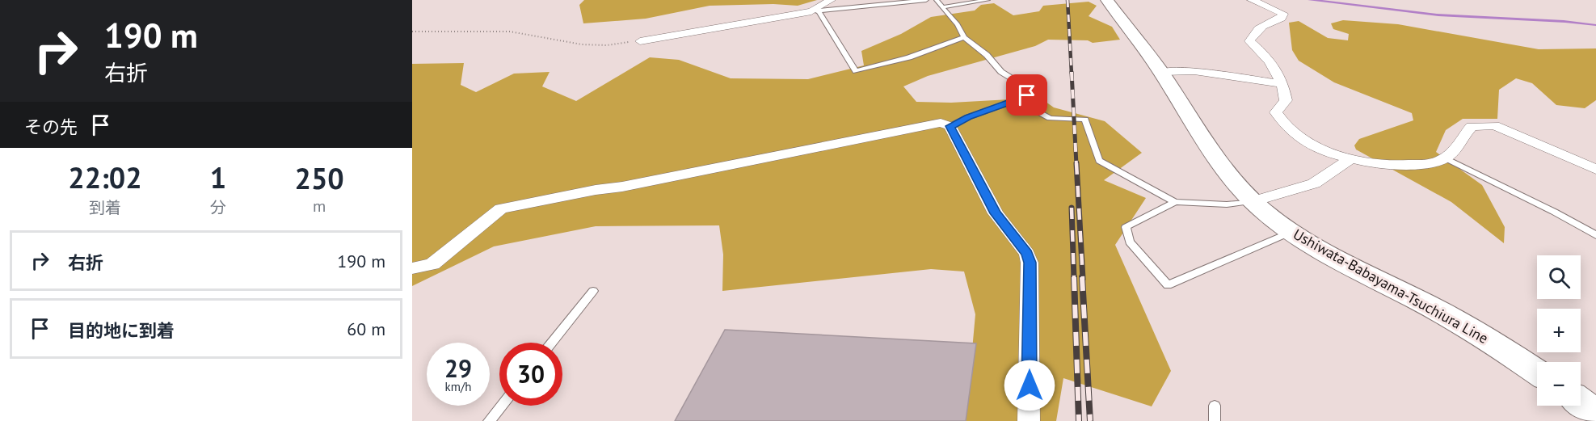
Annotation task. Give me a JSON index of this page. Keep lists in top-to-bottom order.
{
  "streets": {
    "main road": ["Ushiwata-Babayama-Tsuchiura Line"]
  },
  "page": {
    "turn": ["190 m", "右折"],
    "then": "その先",
    "eta": [
      "22:02",
      "到着",
      "1",
      "分",
      "250",
      "m"
    ],
    "list": [
      {
        "name": "右折",
        "value": "190 m"
      },
      {
        "name": "目的地に到着",
        "value": "60 m"
      }
    ],
    "map_buttons": ["+", "−"],
    "speed": "29 km/h",
    "limit": "30"
  }
}
